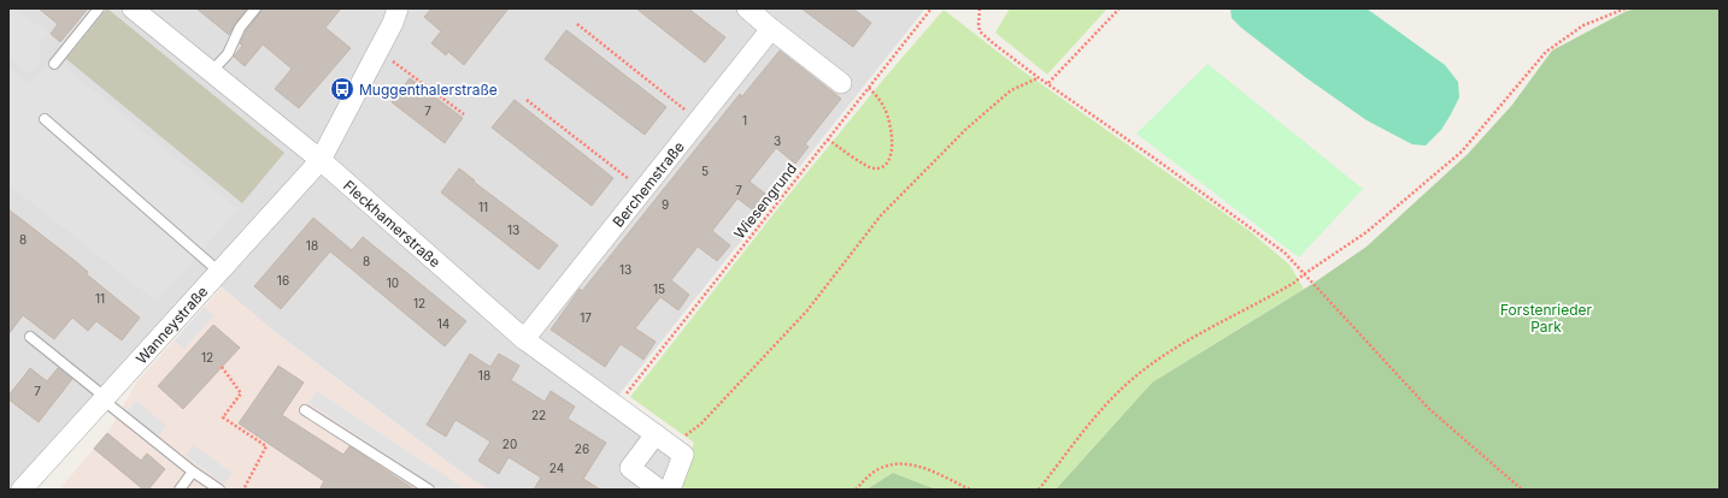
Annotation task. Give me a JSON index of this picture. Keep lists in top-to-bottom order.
{
  "streets": {
    "street": ["Berchemstraße", "Fleckhamerstraße", "Wanneystraße"],
    "path": ["Wiesengrund"]
  },
  "crossings": [
    ["Berchemstraße", "Fleckhamerstraße"],
    ["Wiesengrund", "Fleckhamerstraße"],
    ["Fleckhamerstraße", "Wanneystraße"]
  ],
  "parks": ["Forstenrieder Park"],
  "places": {
    "bus stop": ["Muggenthalerstraße"]
  },
  "house_numbers": [
    "7",
    "1",
    "3",
    "5",
    "7",
    "9",
    "11",
    "13",
    "8",
    "18",
    "8",
    "13",
    "16",
    "10",
    "15",
    "11",
    "12",
    "17",
    "14",
    "12",
    "18",
    "7",
    "22",
    "20",
    "26",
    "24"
  ]
}
